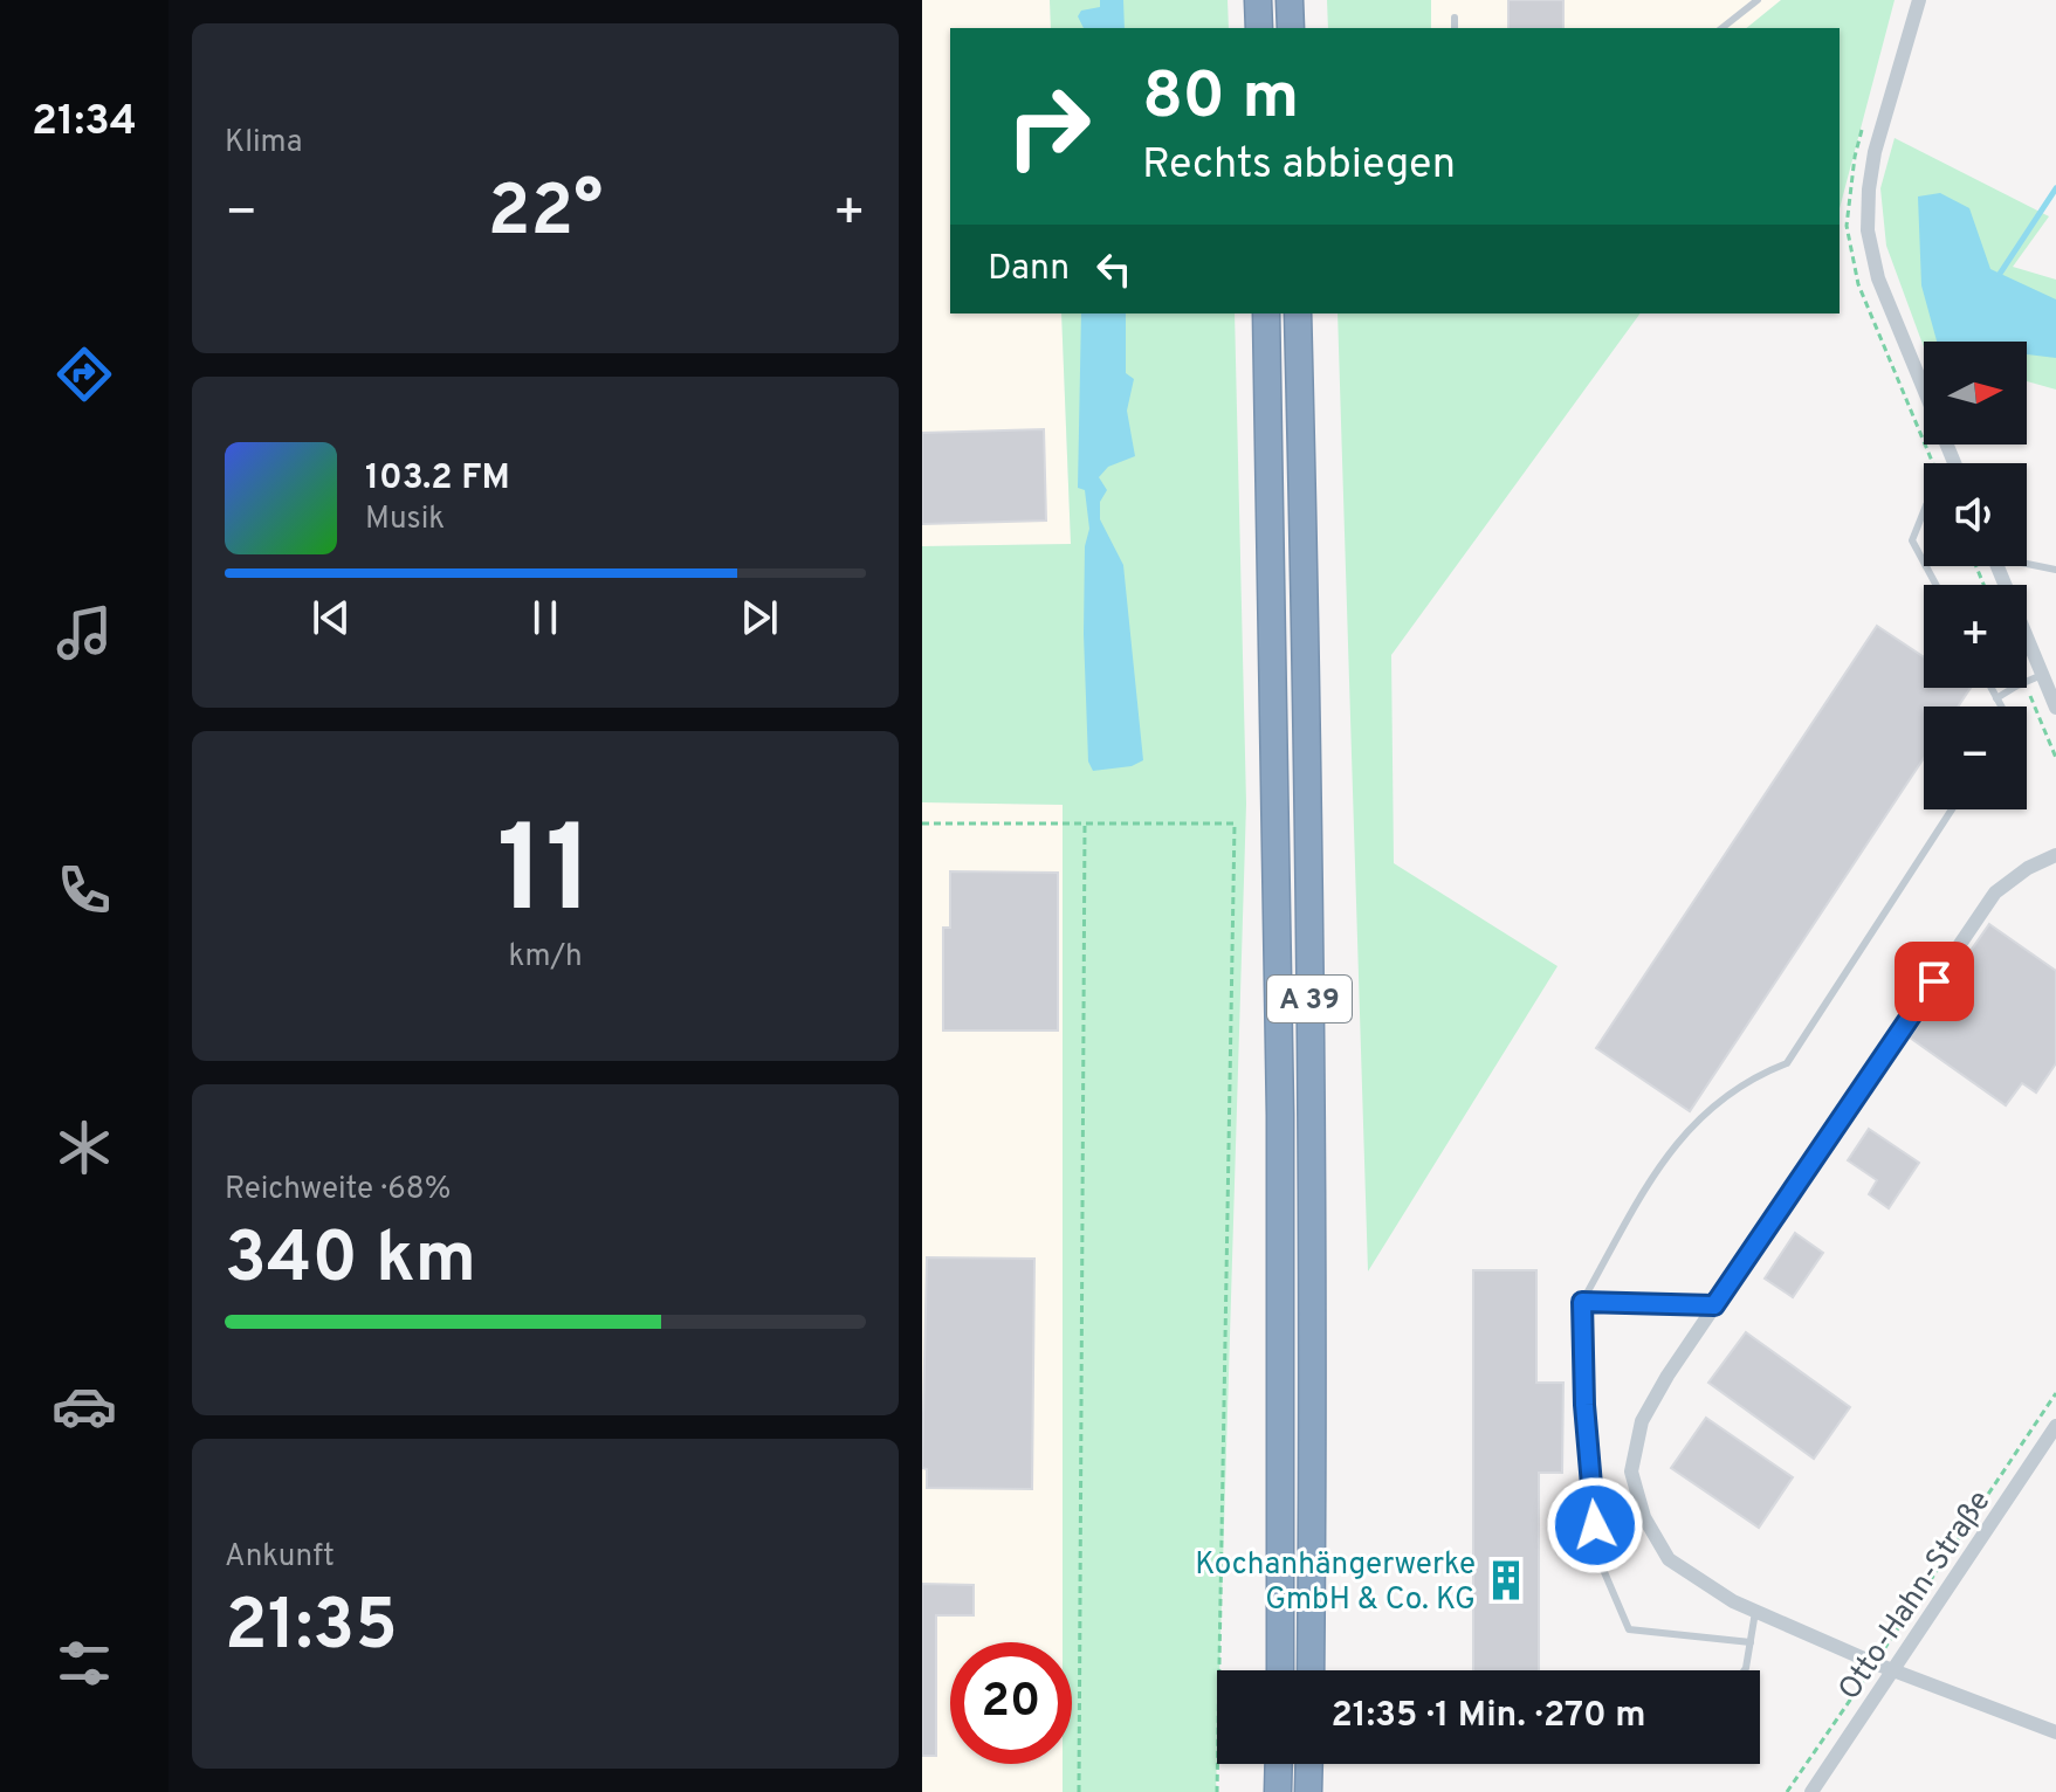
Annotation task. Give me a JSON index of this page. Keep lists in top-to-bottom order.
{
  "streets": {
    "highway": ["A 39"],
    "street": ["Otto-Hahn-Straße"]
  },
  "places": {
    "building": ["Kochanhängerwerke GmbH & Co. KG"]
  },
  "north": "right",
  "page": {
    "tabs": "21:34",
    "tile": [
      "Klima",
      ["11", "km/h"],
      ["Reichweite · 68%", "340 km"],
      ["Ankunft", "21:35"]
    ],
    "turn": ["80 m", "Rechts abbiegen"],
    "heat": ["−", "22°", "+"],
    "then": "Dann",
    "map_buttons": ["+", "−"],
    "song": ["103.2 FM", "Musik"],
    "limit": "20",
    "trip": "21:35 · 1 Min. · 270 m"
  }
}
